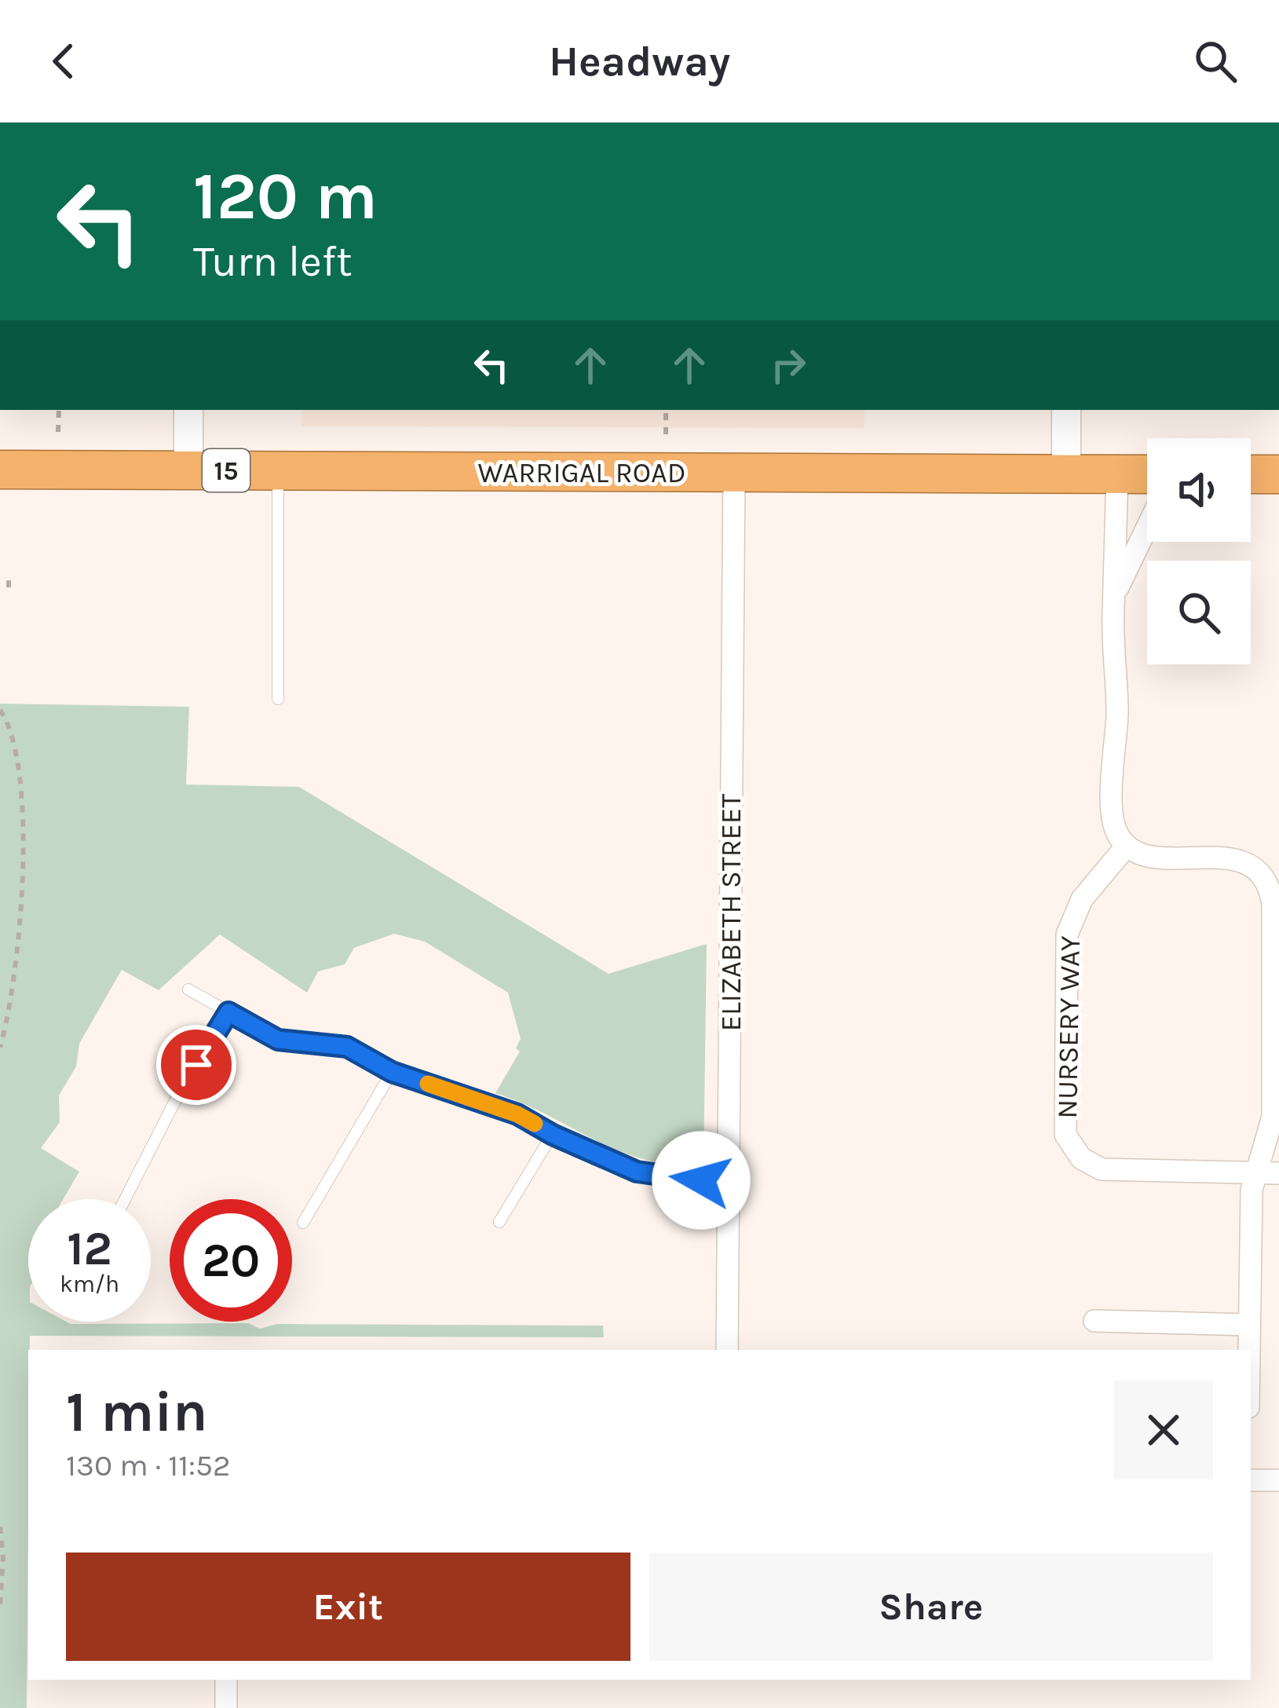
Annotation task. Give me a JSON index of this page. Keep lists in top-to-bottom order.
{
  "streets": {
    "highway": ["15", "WARRIGAL ROAD"],
    "street": ["ELIZABETH STREET", "NURSERY WAY"]
  },
  "crossings": [
    ["WARRIGAL ROAD", "ELIZABETH STREET"]
  ],
  "page": {
    "header": "Headway",
    "turn": ["120 m", "Turn left"],
    "speed": "12 km/h",
    "limit": "20",
    "heading": ["1 min", "130 m · 11:52"],
    "buttons": ["Exit", "Share"]
  }
}
